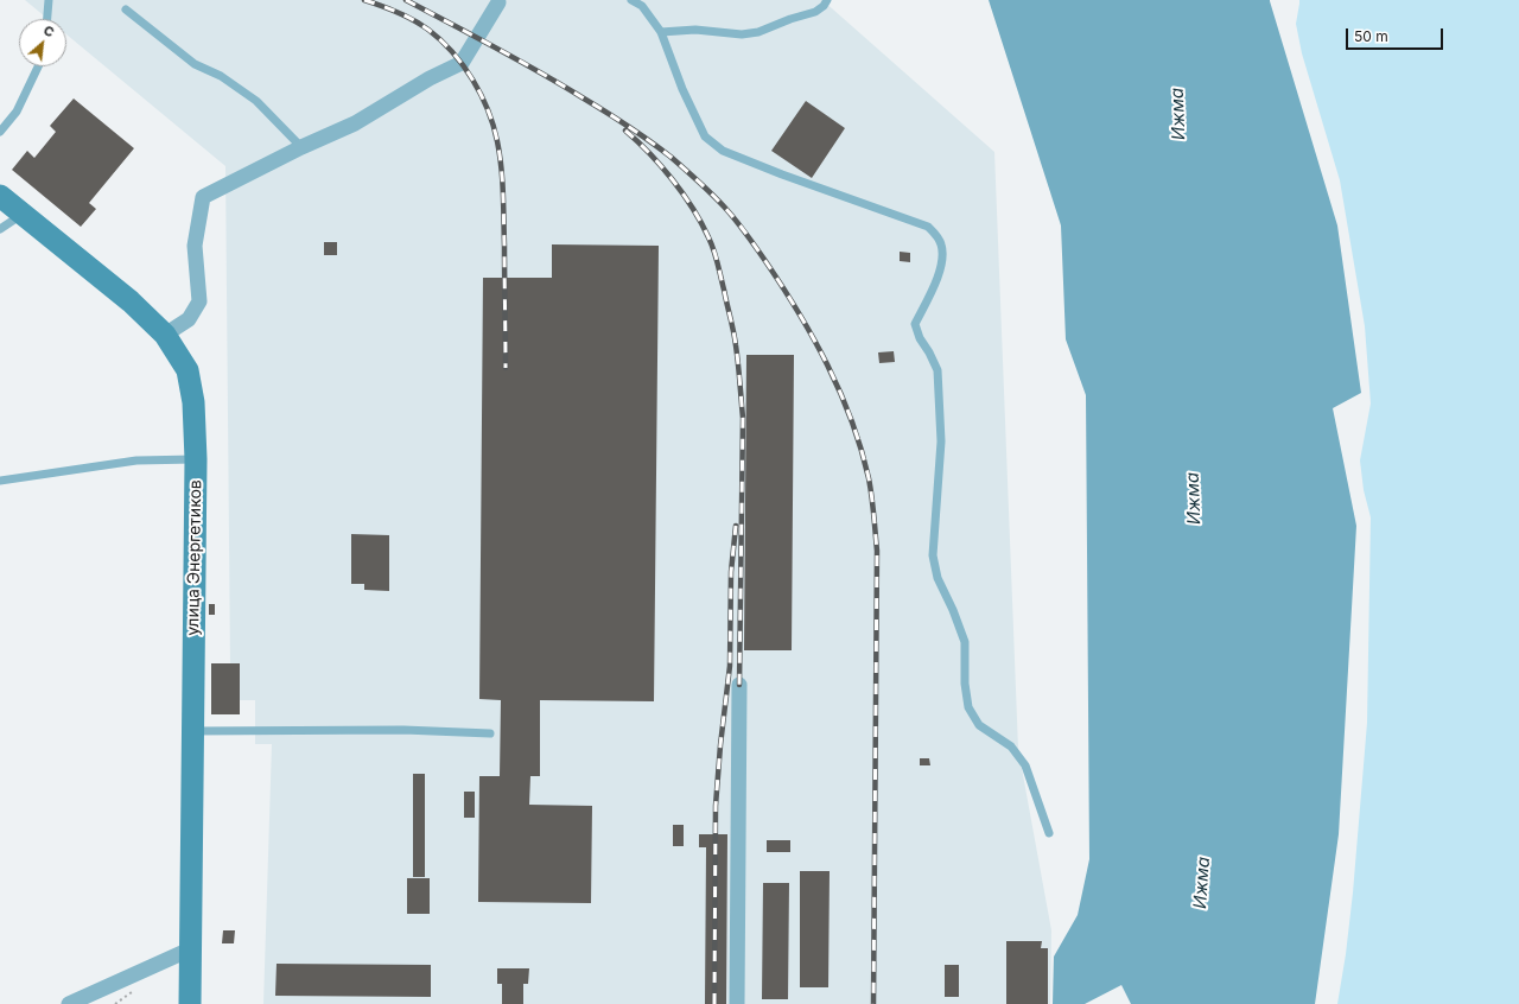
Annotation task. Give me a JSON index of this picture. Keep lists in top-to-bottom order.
{
  "streets": {
    "main road": ["улица Энергетиков"]
  },
  "water": ["Ижма"],
  "scale_bar": "50 m",
  "north": "top right"
}
